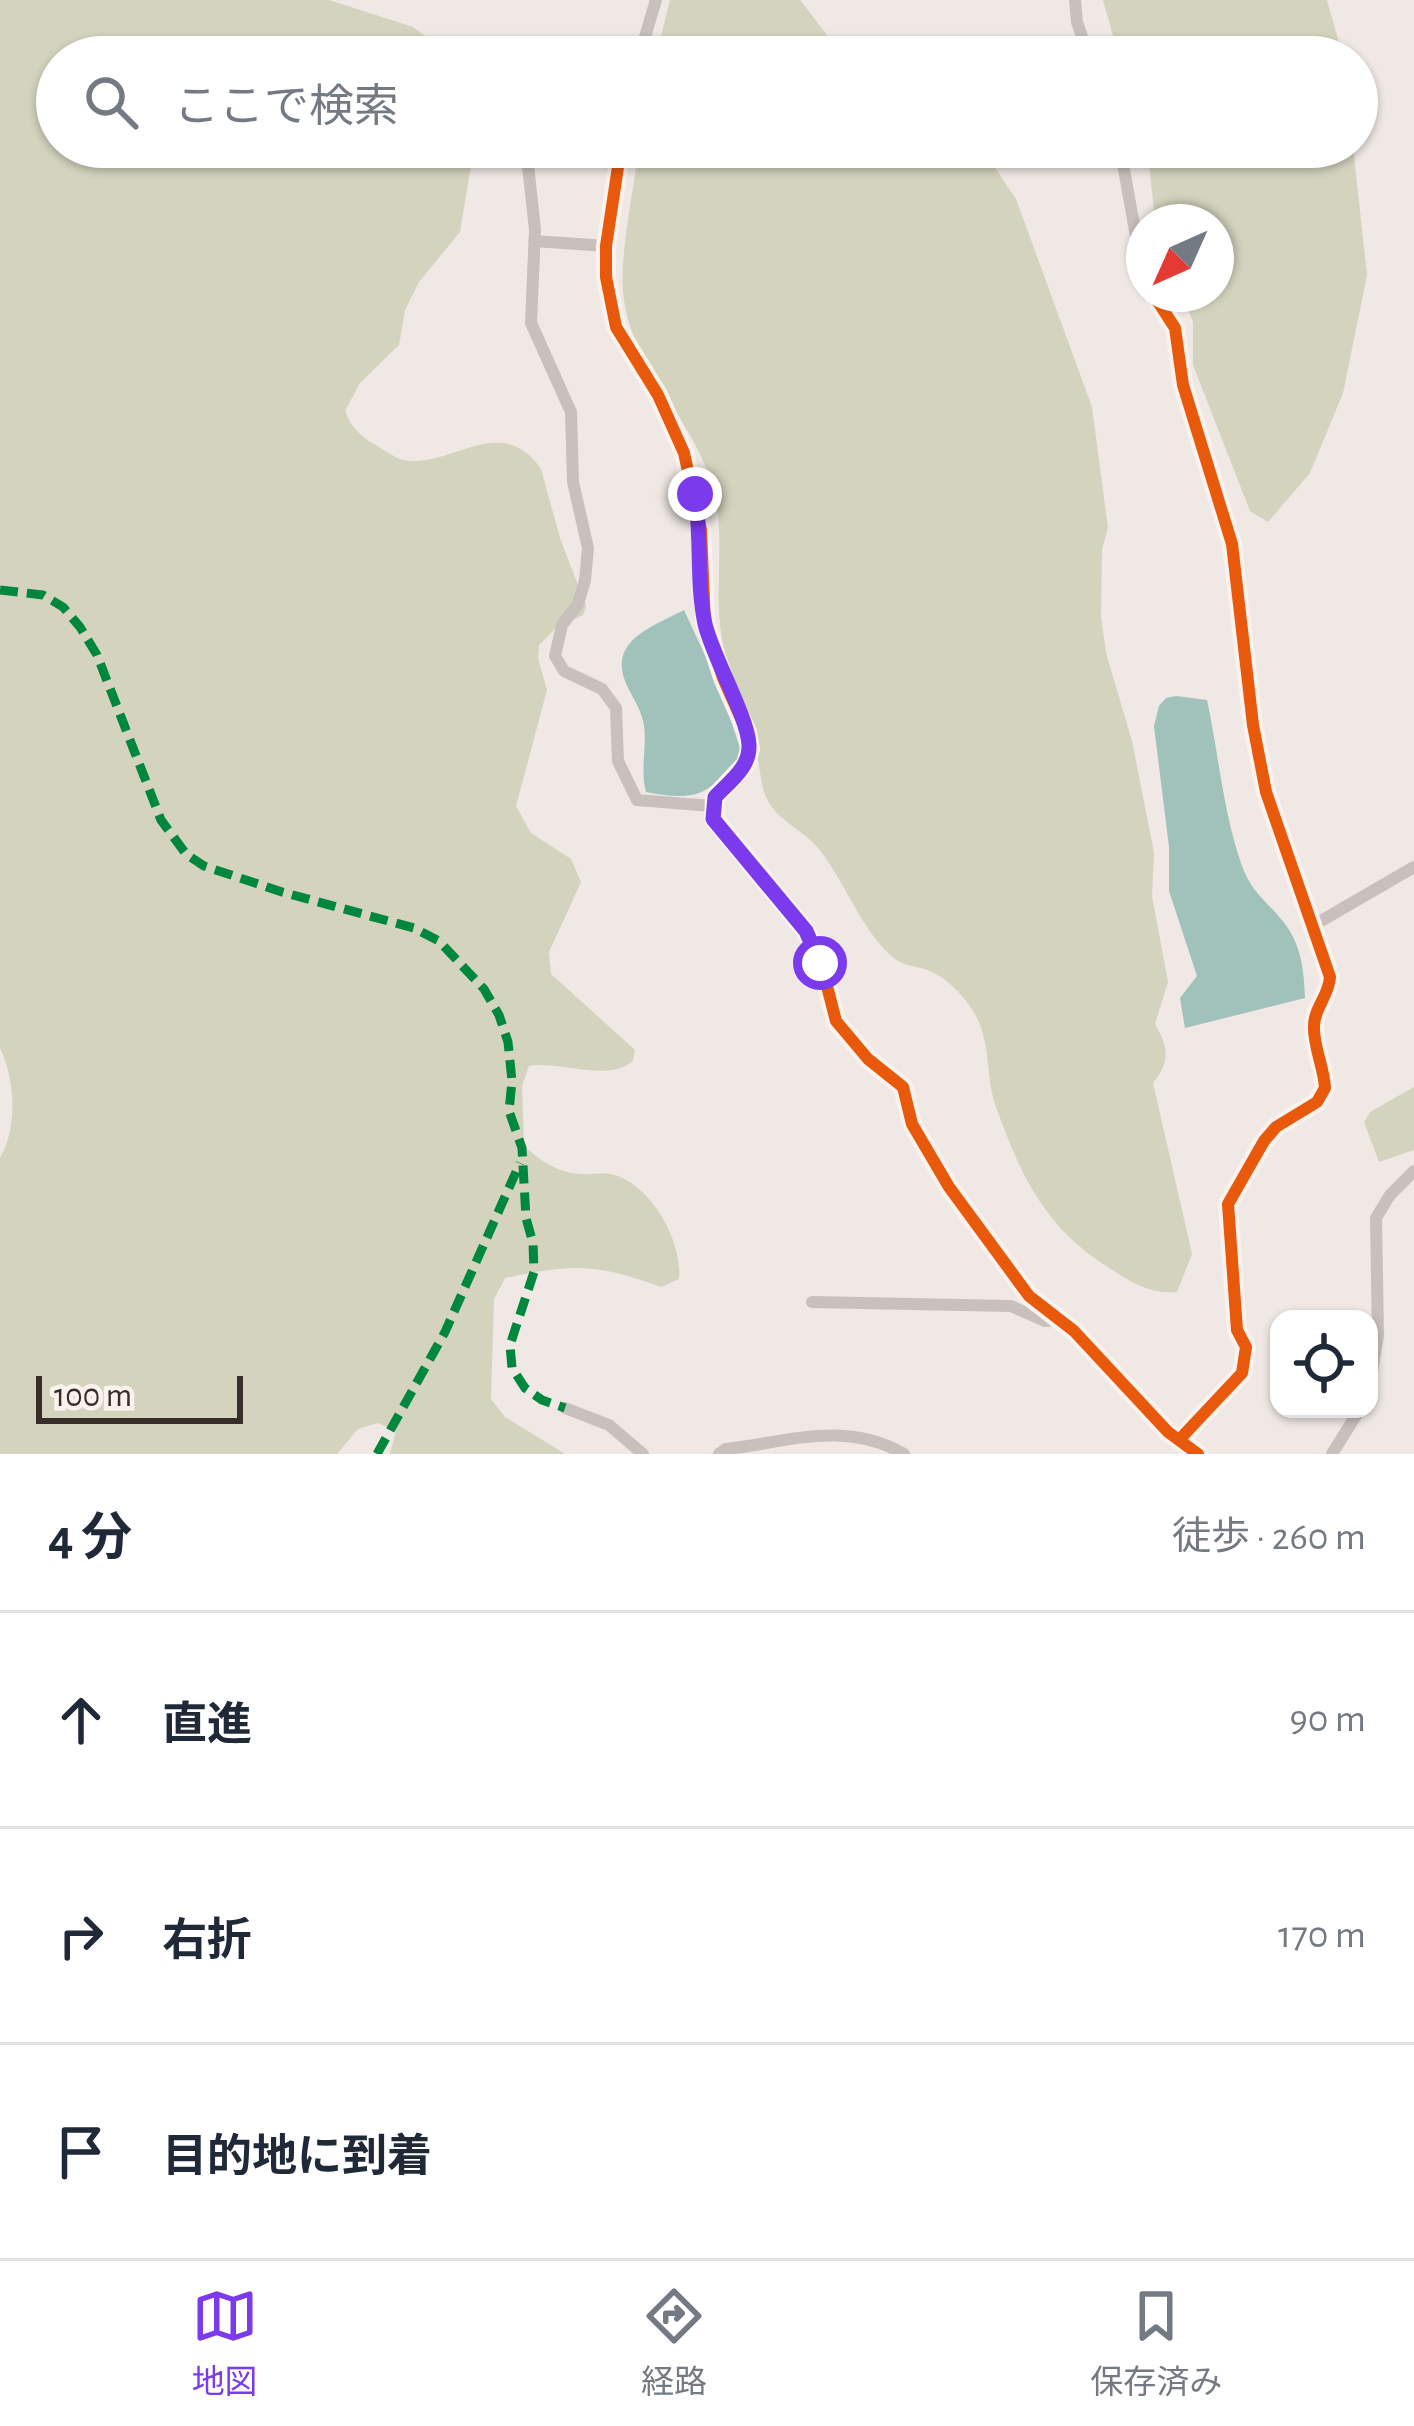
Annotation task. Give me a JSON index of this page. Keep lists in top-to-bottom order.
{
  "scale_bar": "100 m",
  "north": "bottom left",
  "page": {
    "search": "ここで検索",
    "scale": "100 m",
    "heading": ["4 分", "徒歩 · 260 m"],
    "list": [
      ["直進", "90 m"],
      ["右折", "170 m"],
      "目的地に到着"
    ],
    "nav": ["地図", "経路", "保存済み"]
  }
}
